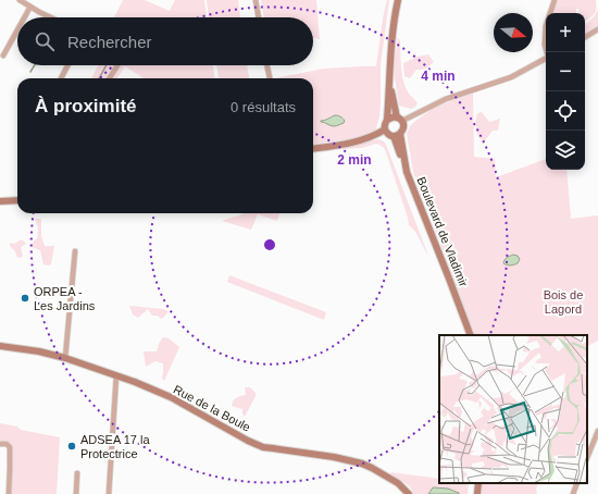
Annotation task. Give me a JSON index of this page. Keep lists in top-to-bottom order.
{
  "streets": {
    "street": ["Boulevard de Vladimir", "Rue de la Boule"]
  },
  "parks": ["Bois de Lagord"],
  "places": ["ORPEA - Les Jardins", "ADSEA 17 la Protectrice"],
  "north": "right",
  "page": {
    "map_buttons": ["+", "−"],
    "search": "Rechercher",
    "heading": ["À proximité", "0 résultats"]
  },
  "rings": ["4 min", "2 min"]
}
